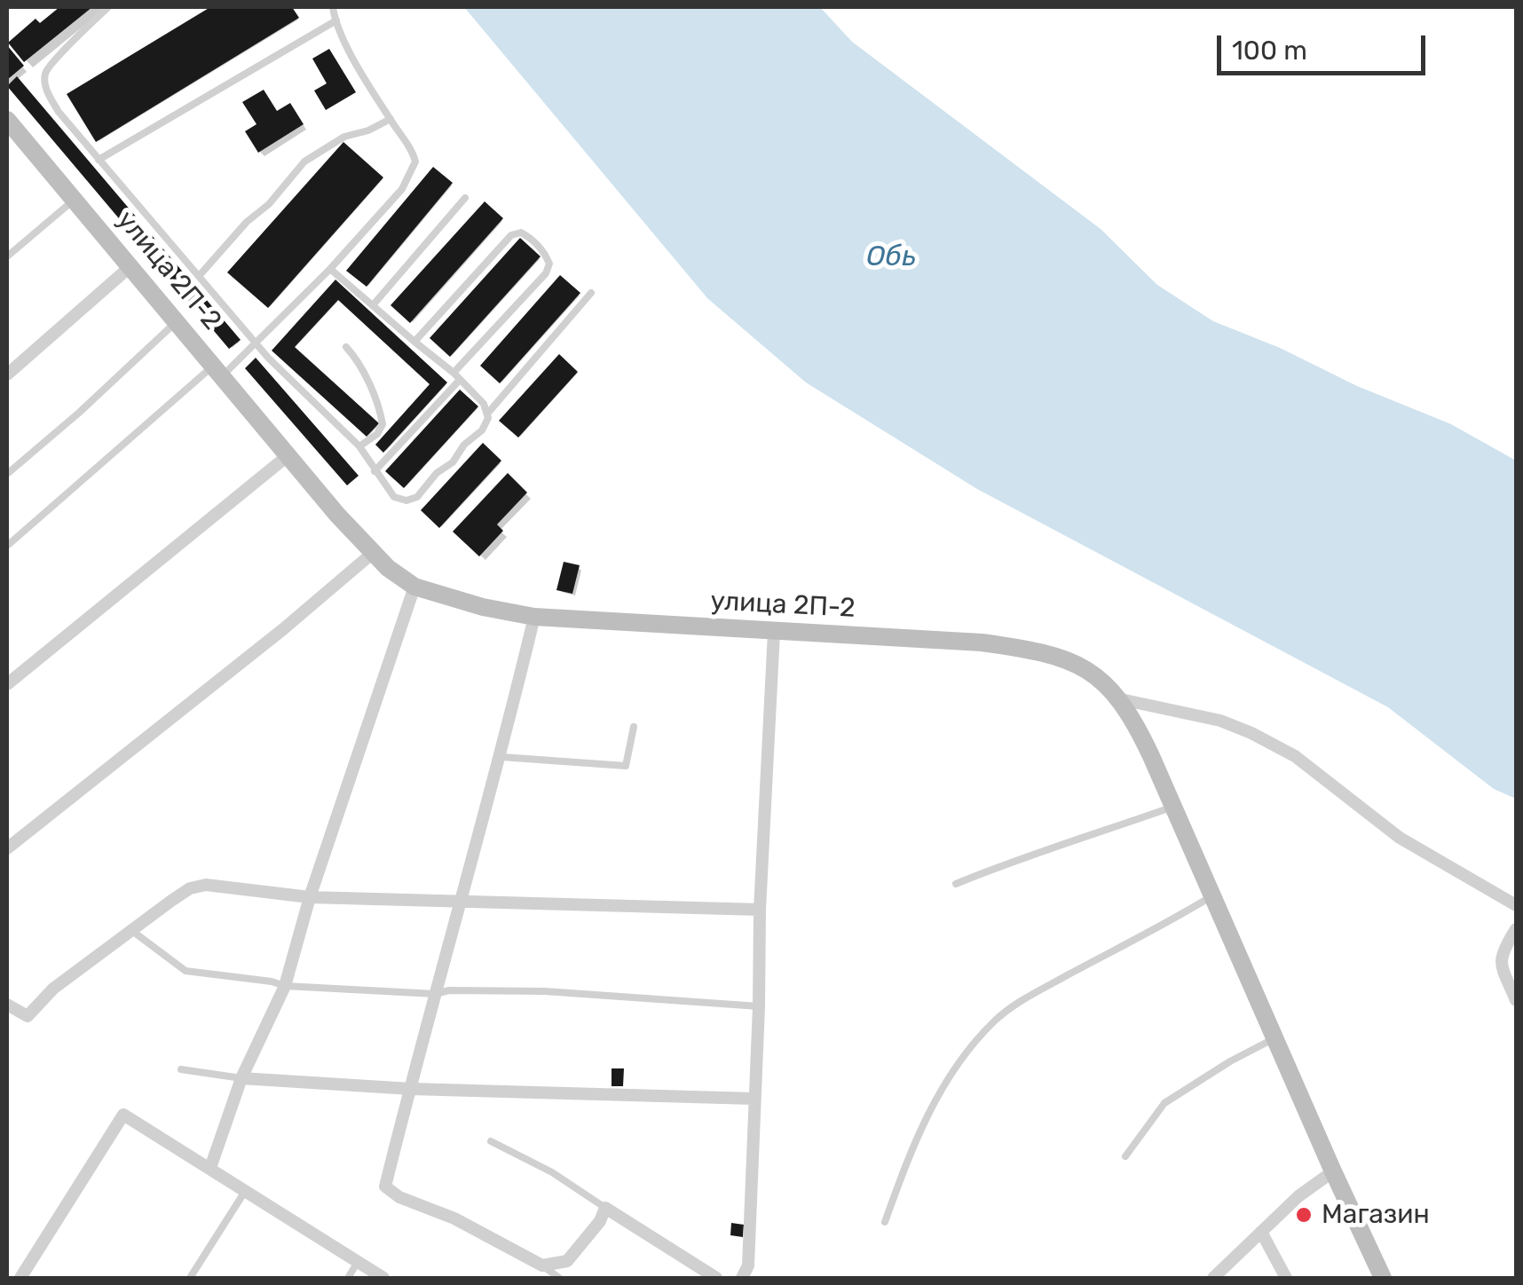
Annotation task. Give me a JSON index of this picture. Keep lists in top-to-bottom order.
{
  "streets": {
    "main road": ["улица 2П-2"]
  },
  "water": ["Обь"],
  "places": ["Магазин"],
  "scale_bar": "100 m"
}
